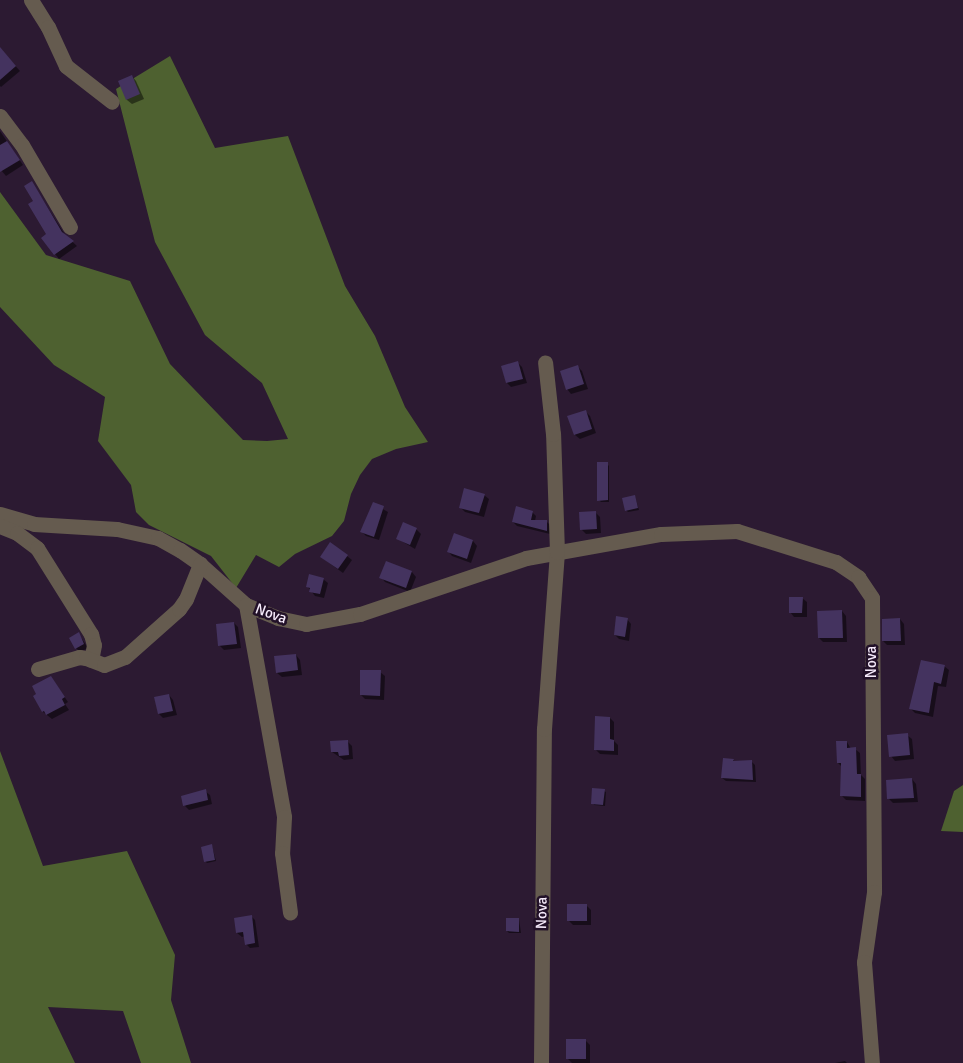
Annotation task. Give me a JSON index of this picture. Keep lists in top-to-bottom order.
{
  "streets": {
    "street": ["Nova"]
  }
}
